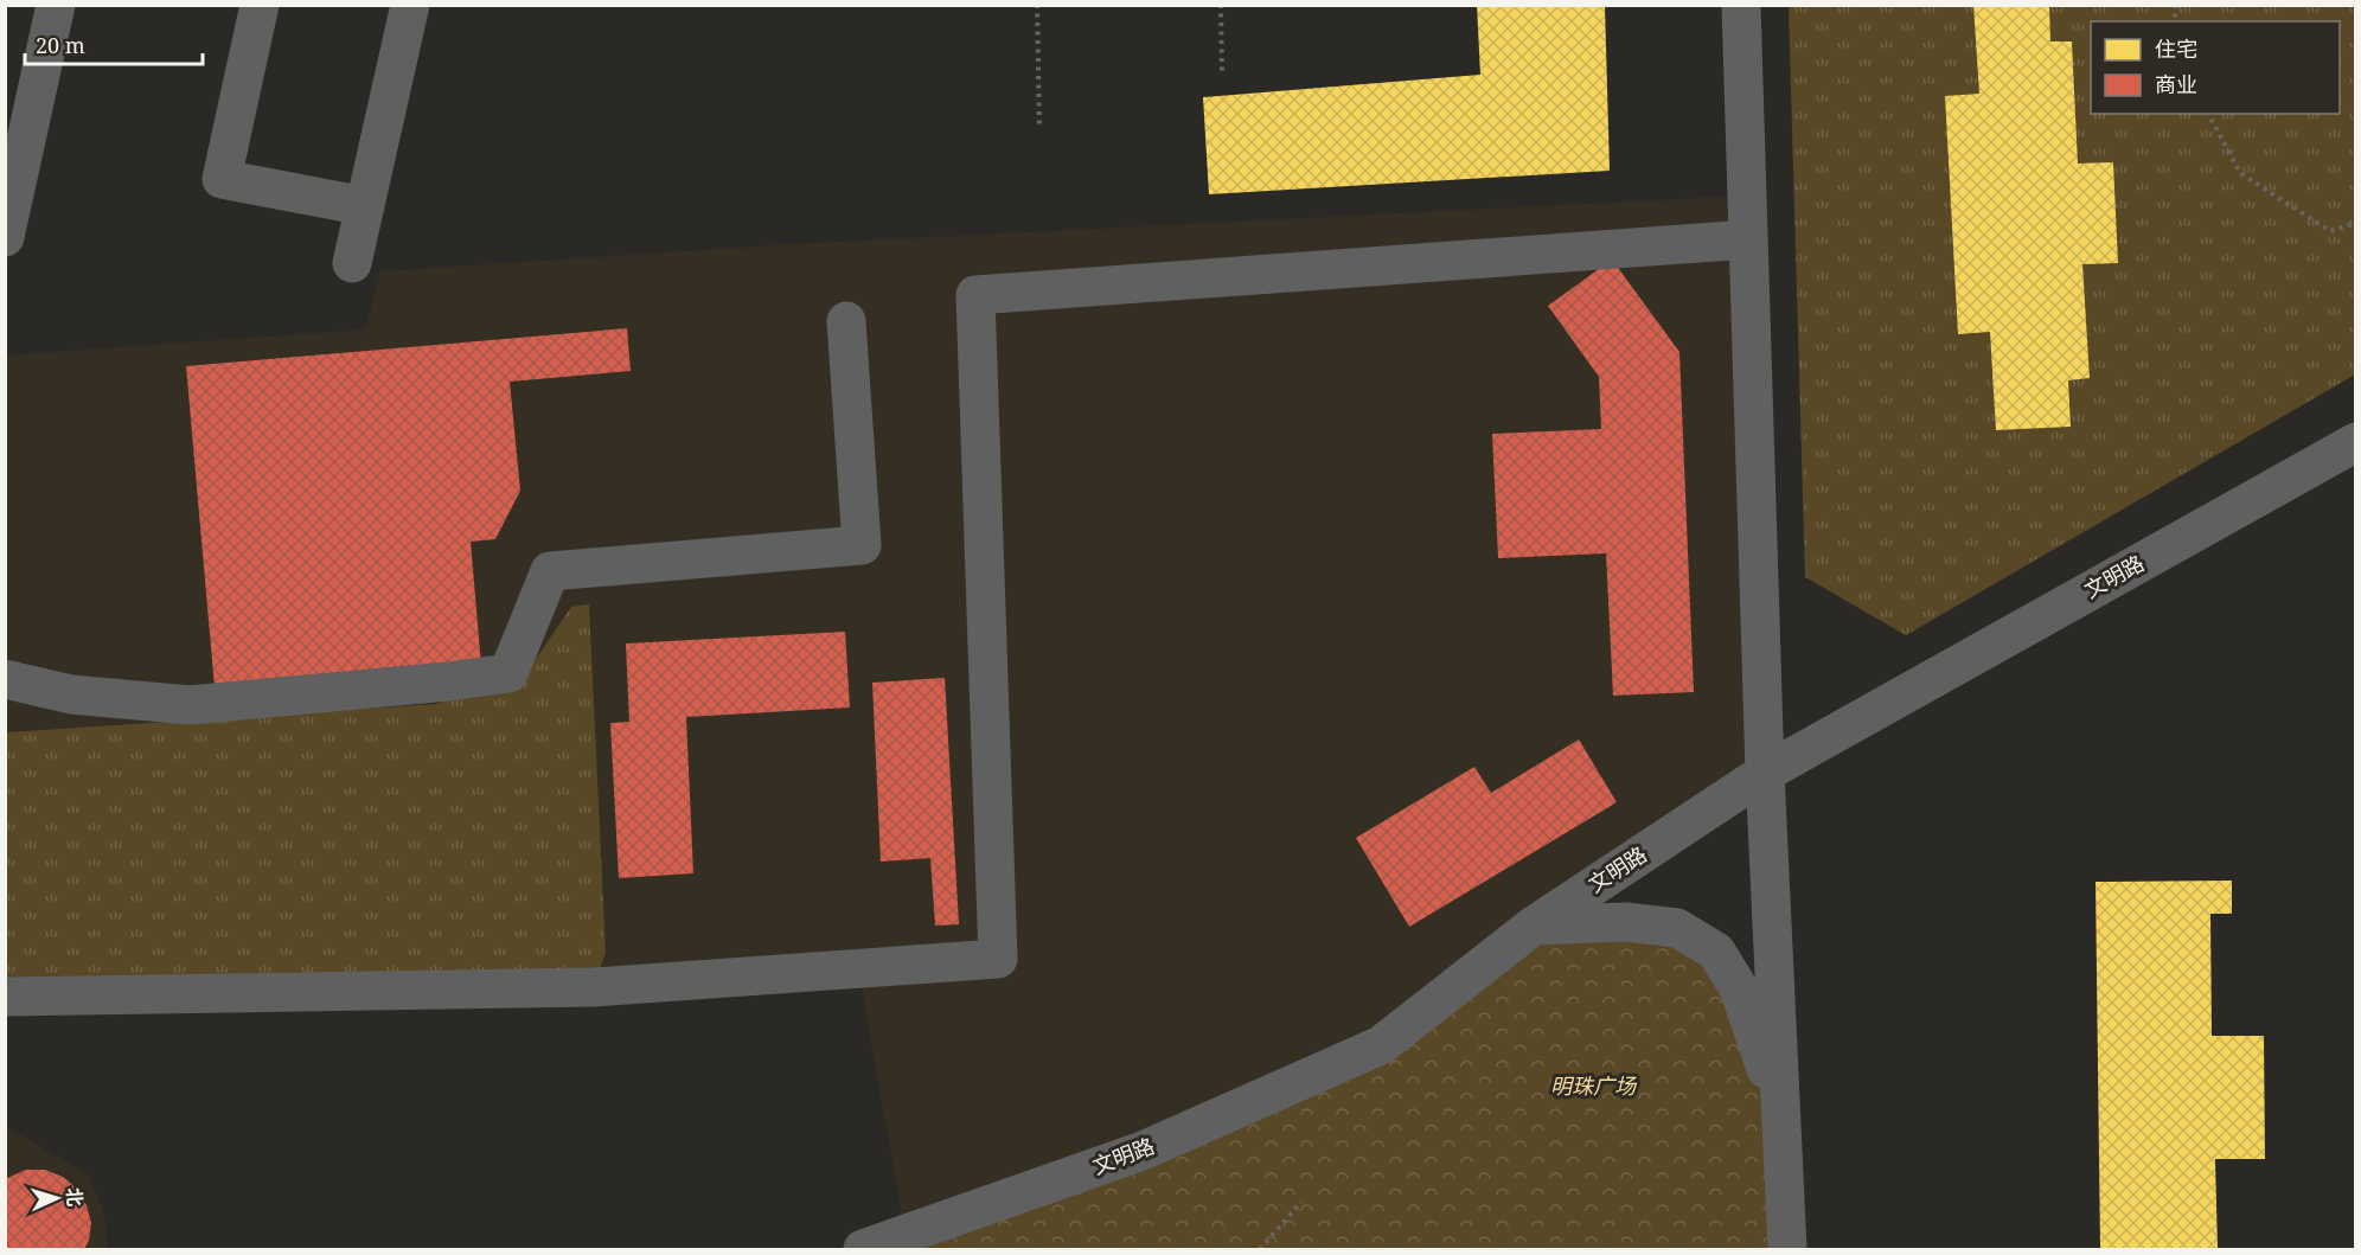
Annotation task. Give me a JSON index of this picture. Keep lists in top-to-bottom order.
{
  "streets": {
    "street": ["文明路"]
  },
  "parks": ["明珠广场"],
  "legend": ["住宅", "商业"],
  "scale_bar": "20 m",
  "north": "right"
}
